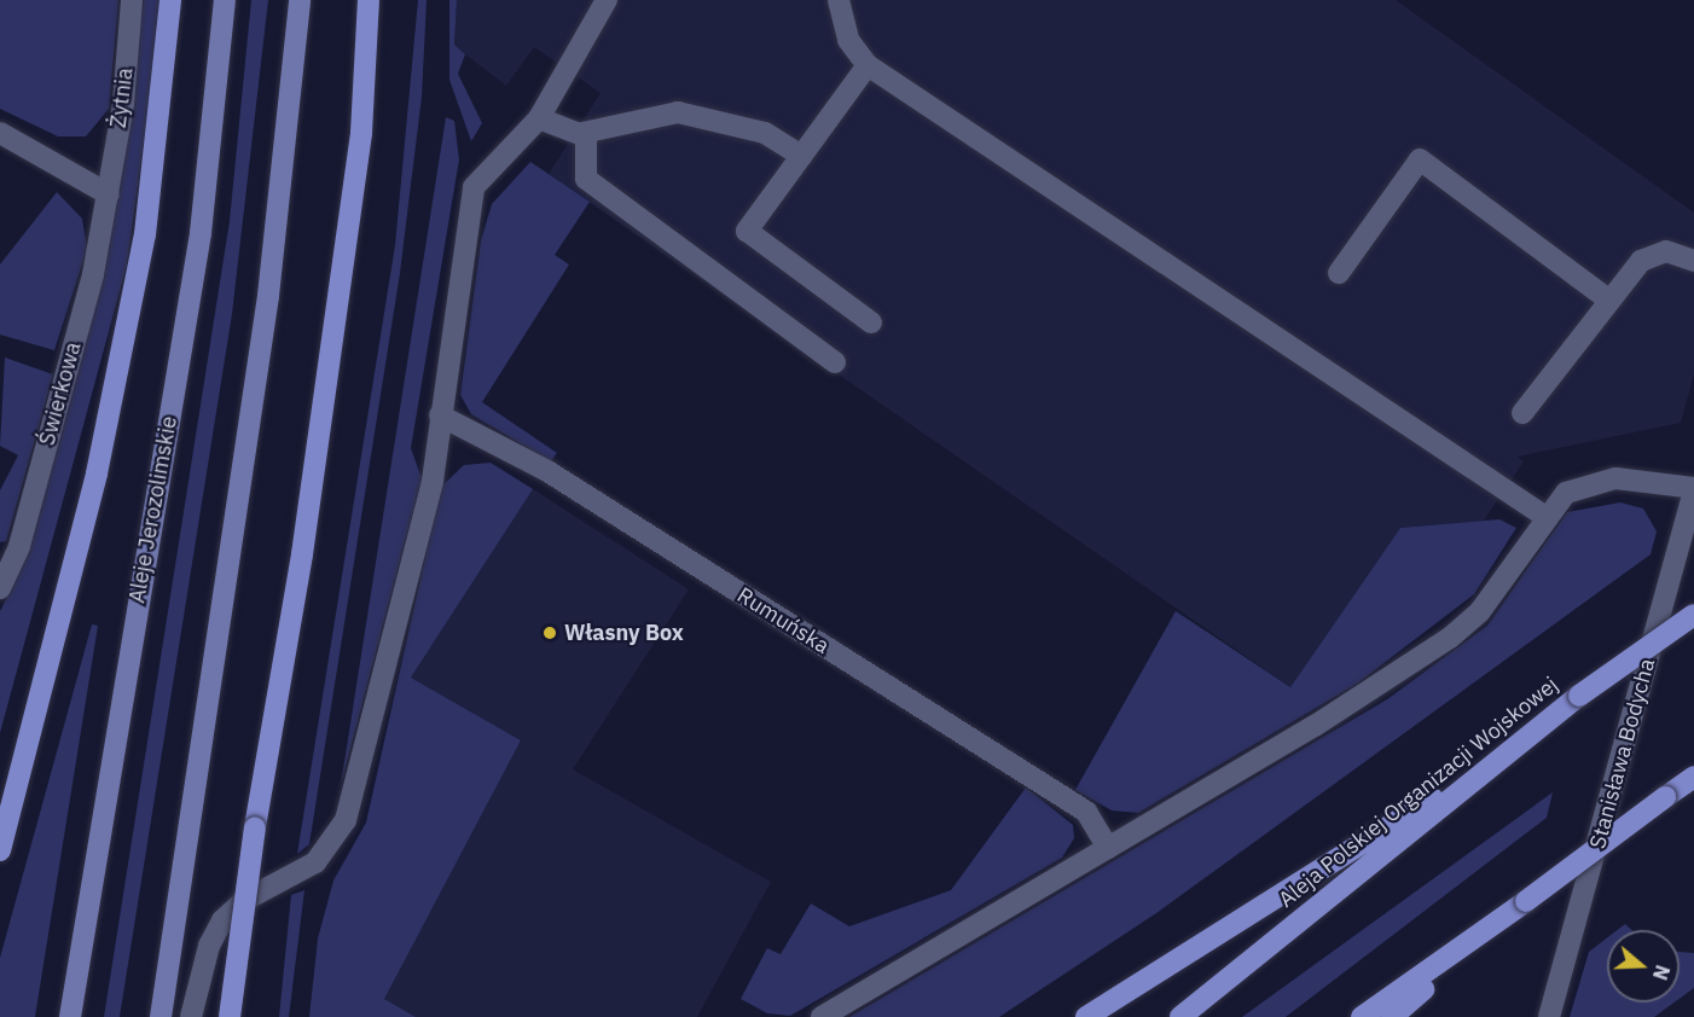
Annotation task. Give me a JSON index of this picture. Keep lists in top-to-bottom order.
{
  "streets": {
    "highway": ["Aleja Polskiej Organizacji Wojskowej"],
    "main road": ["Aleje Jerozolimskie"],
    "street": [
      "Żytnia",
      "Świerkowa",
      "Rumuńska",
      "Stanisława Bodycha"
    ]
  },
  "crossings": [
    ["Żytnia", "Świerkowa"]
  ],
  "places": ["Własny Box"],
  "north": "right"
}
